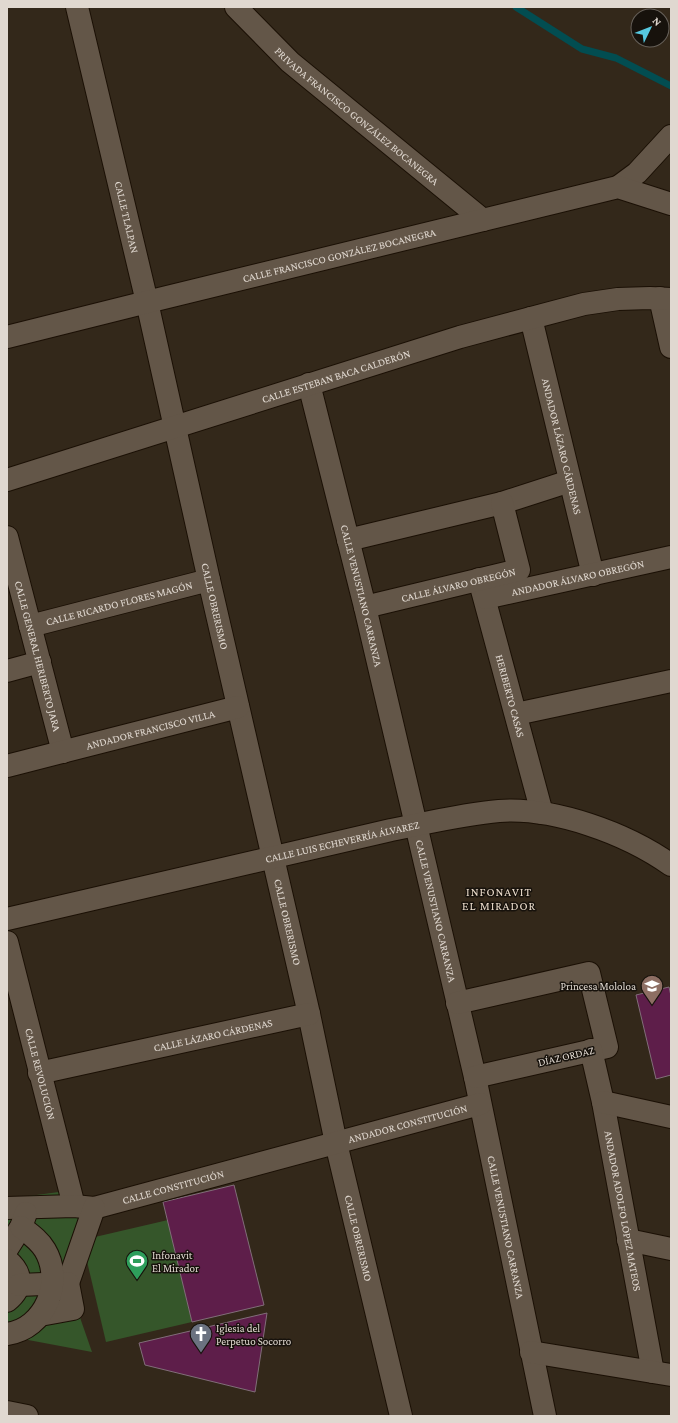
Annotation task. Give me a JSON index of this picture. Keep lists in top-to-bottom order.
{
  "streets": {
    "street": [
      "PRIVADA FRANCISCO GONZÁLEZ BOCANEGRA",
      "CALLE TLALPAN",
      "CALLE FRANCISCO GONZÁLEZ BOCANEGRA",
      "CALLE ESTEBAN BACA CALDERÓN",
      "ANDADOR LÁZARO CÁRDENAS",
      "ANDADOR ÁLVARO OBREGÓN",
      "CALLE ÁLVARO OBREGÓN",
      "CALLE VENUSTIANO CARRANZA",
      "CALLE RICARDO FLORES MAGÓN",
      "CALLE OBRERISMO",
      "CALLE GENERAL HERIBERTO JARA",
      "HERIBERTO CASAS",
      "ANDADOR FRANCISCO VILLA",
      "CALLE LUIS ECHEVERRÍA ÁLVAREZ",
      "CALLE LÁZARO CÁRDENAS",
      "DÍAZ ORDAZ",
      "CALLE REVOLUCIÓN",
      "ANDADOR CONSTITUCIÓN",
      "CALLE CONSTITUCIÓN",
      "ANDADOR ADOLFO LÓPEZ MATEOS"
    ]
  },
  "crossings": [
    ["PRIVADA FRANCISCO GONZÁLEZ BOCANEGRA", "CALLE FRANCISCO GONZÁLEZ BOCANEGRA"],
    ["CALLE TLALPAN", "CALLE FRANCISCO GONZÁLEZ BOCANEGRA"],
    ["CALLE TLALPAN", "CALLE ESTEBAN BACA CALDERÓN"],
    ["CALLE TLALPAN", "CALLE OBRERISMO"],
    ["CALLE ESTEBAN BACA CALDERÓN", "ANDADOR LÁZARO CÁRDENAS"],
    ["CALLE ESTEBAN BACA CALDERÓN", "CALLE VENUSTIANO CARRANZA"],
    ["CALLE ESTEBAN BACA CALDERÓN", "CALLE OBRERISMO"],
    ["ANDADOR LÁZARO CÁRDENAS", "ANDADOR ÁLVARO OBREGÓN"],
    ["ANDADOR ÁLVARO OBREGÓN", "CALLE ÁLVARO OBREGÓN"],
    ["ANDADOR ÁLVARO OBREGÓN", "HERIBERTO CASAS"],
    ["CALLE ÁLVARO OBREGÓN", "CALLE VENUSTIANO CARRANZA"],
    ["CALLE ÁLVARO OBREGÓN", "HERIBERTO CASAS"],
    ["CALLE VENUSTIANO CARRANZA", "CALLE LUIS ECHEVERRÍA ÁLVAREZ"],
    ["CALLE VENUSTIANO CARRANZA", "DÍAZ ORDAZ"],
    ["CALLE VENUSTIANO CARRANZA", "ANDADOR CONSTITUCIÓN"],
    ["CALLE RICARDO FLORES MAGÓN", "CALLE OBRERISMO"],
    ["CALLE RICARDO FLORES MAGÓN", "CALLE GENERAL HERIBERTO JARA"],
    ["CALLE OBRERISMO", "ANDADOR FRANCISCO VILLA"],
    ["CALLE OBRERISMO", "CALLE LUIS ECHEVERRÍA ÁLVAREZ"],
    ["CALLE OBRERISMO", "CALLE LÁZARO CÁRDENAS"],
    ["CALLE OBRERISMO", "ANDADOR CONSTITUCIÓN"],
    ["CALLE OBRERISMO", "CALLE CONSTITUCIÓN"],
    ["CALLE GENERAL HERIBERTO JARA", "ANDADOR FRANCISCO VILLA"],
    ["HERIBERTO CASAS", "CALLE LUIS ECHEVERRÍA ÁLVAREZ"],
    ["CALLE LÁZARO CÁRDENAS", "CALLE REVOLUCIÓN"],
    ["DÍAZ ORDAZ", "ANDADOR ADOLFO LÓPEZ MATEOS"],
    ["CALLE REVOLUCIÓN", "CALLE CONSTITUCIÓN"],
    ["ANDADOR CONSTITUCIÓN", "CALLE CONSTITUCIÓN"]
  ],
  "districts": ["INFONAVIT EL MIRADOR"],
  "places": {
    "school or university": ["Princesa Mololoa"],
    "sports": ["Infonavit El Mirador"],
    "church": ["Iglesia del Perpetuo Socorro"]
  },
  "north": "top right"
}
